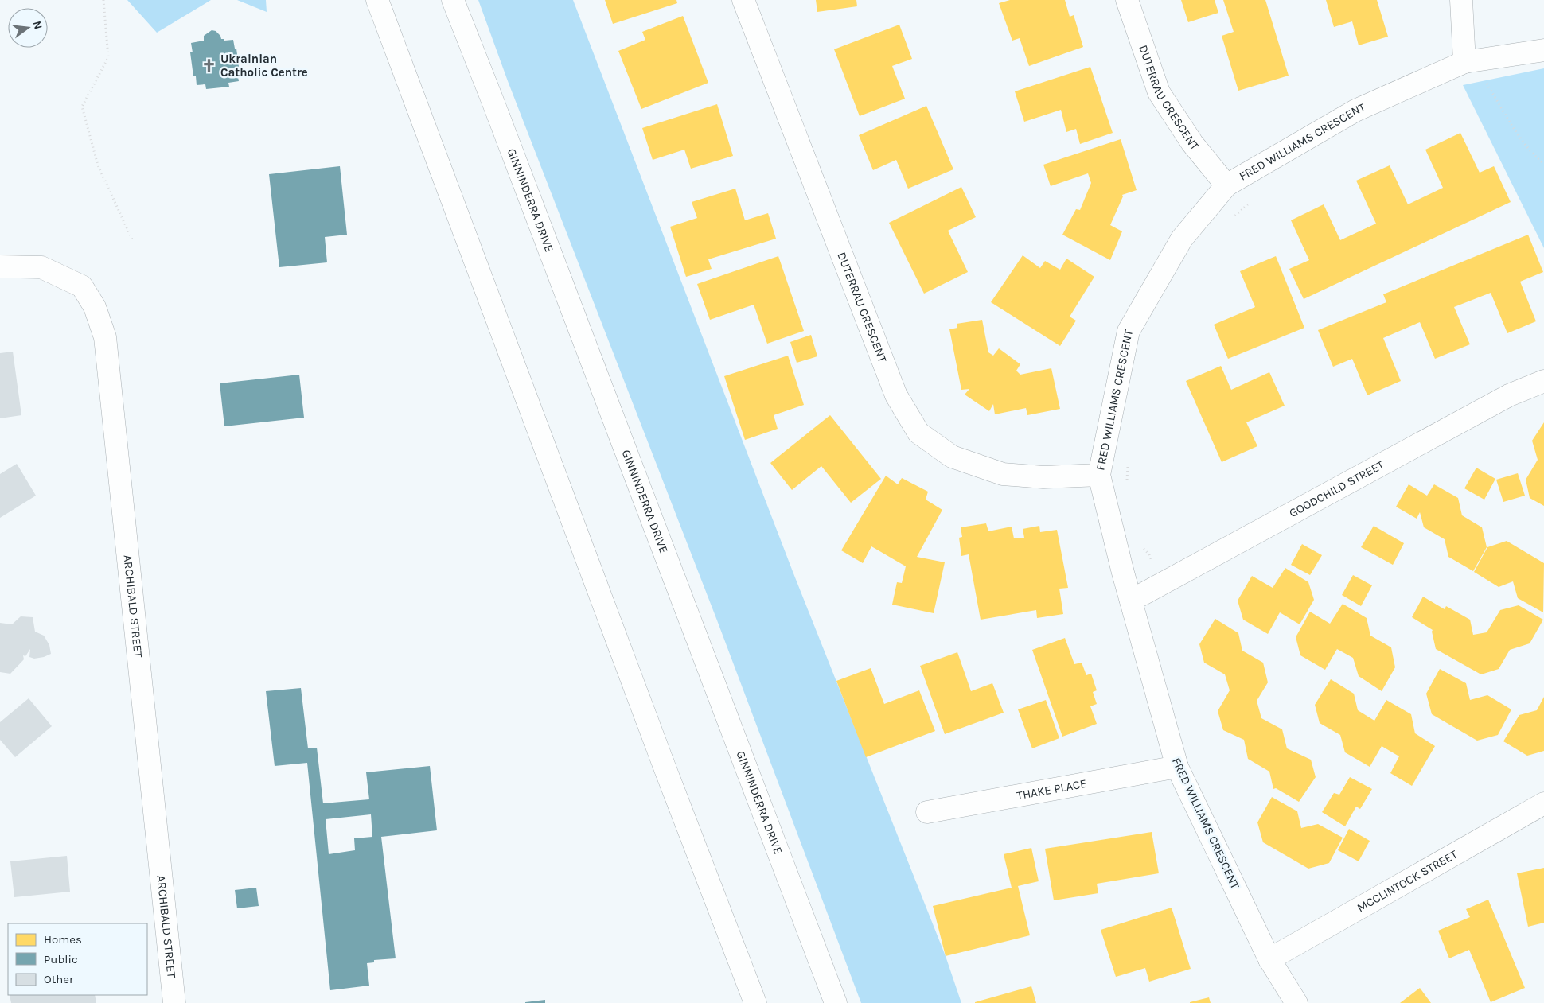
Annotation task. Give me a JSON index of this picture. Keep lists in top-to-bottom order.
{
  "streets": {
    "street": [
      "DUTERRAU CRESCENT",
      "FRED WILLIAMS CRESCENT",
      "GINNINDERRA DRIVE",
      "GOODCHILD STREET",
      "ARCHIBALD STREET",
      "THAKE PLACE",
      "MCCLINTOCK STREET"
    ]
  },
  "crossings": [
    ["DUTERRAU CRESCENT", "FRED WILLIAMS CRESCENT"],
    ["FRED WILLIAMS CRESCENT", "GOODCHILD STREET"],
    ["FRED WILLIAMS CRESCENT", "THAKE PLACE"],
    ["FRED WILLIAMS CRESCENT", "MCCLINTOCK STREET"]
  ],
  "places": {
    "church": ["Ukrainian Catholic Centre"]
  },
  "legend": ["Homes", "Public", "Other"],
  "north": "right"
}
